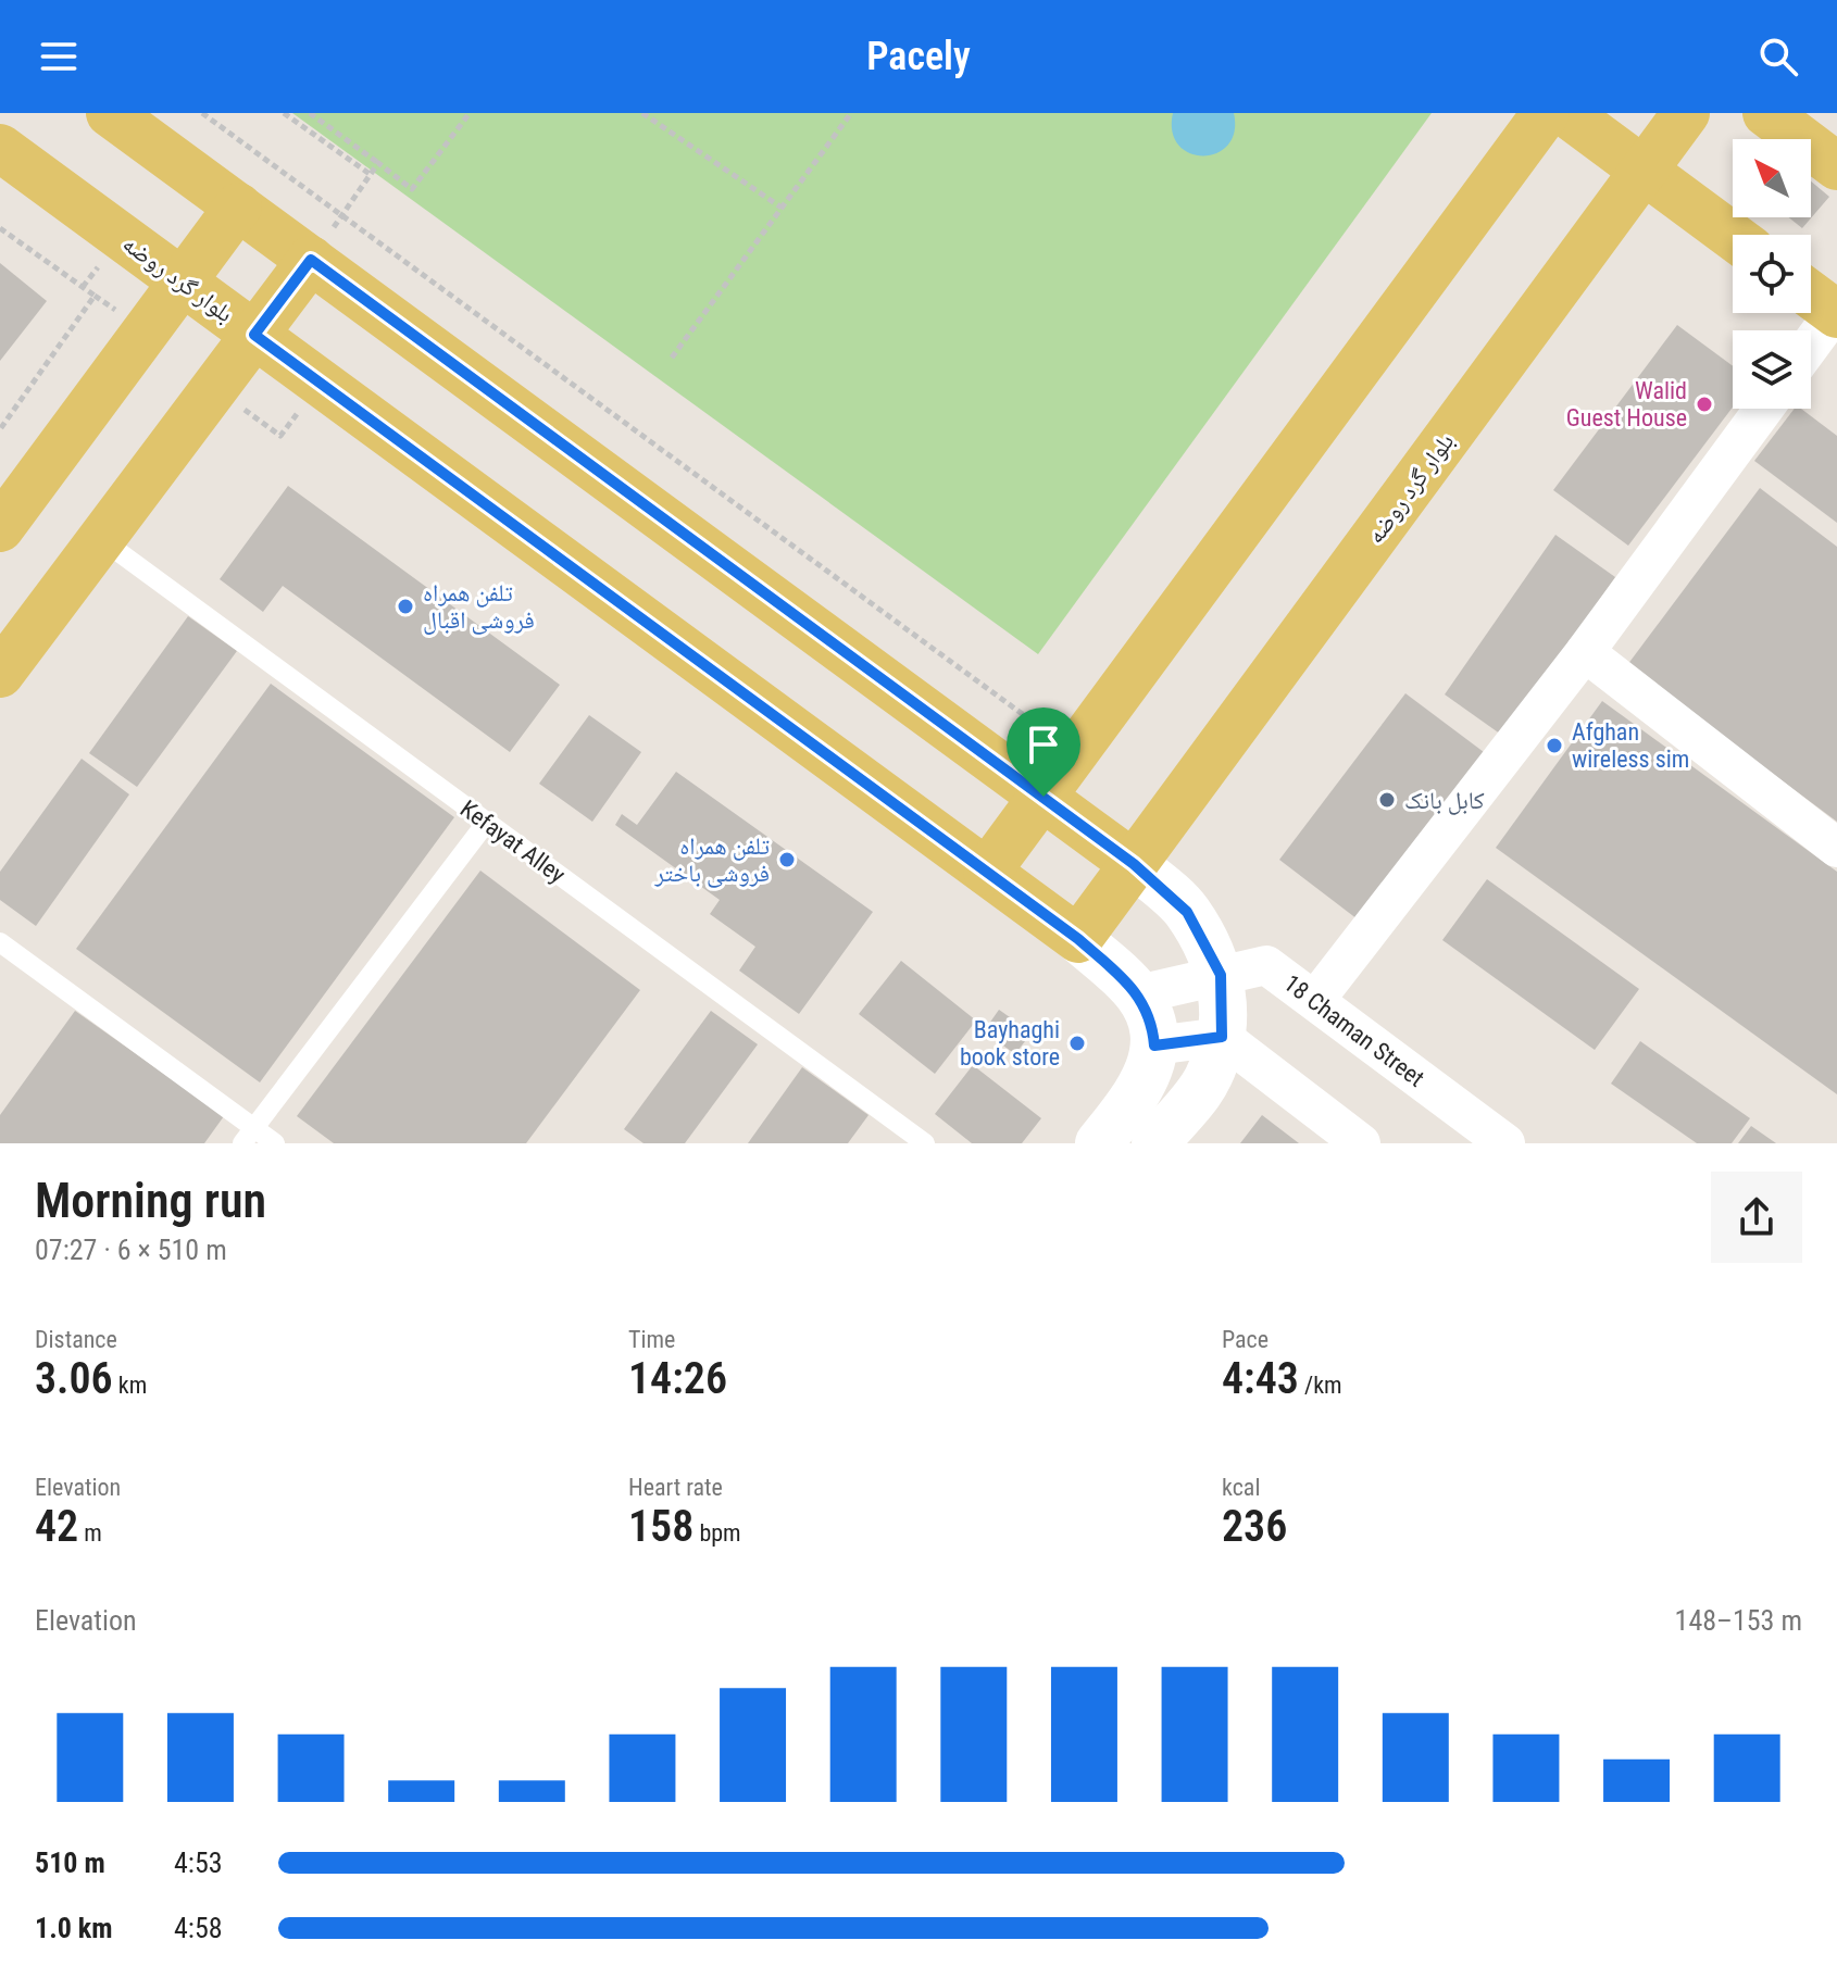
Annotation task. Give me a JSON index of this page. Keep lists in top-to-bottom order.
{
  "streets": {
    "main road": ["بلوار گرد روضه"],
    "street": ["18 Chaman Street"],
    "lane": ["Kefayat Alley"]
  },
  "places": [
    "Walid Guest House",
    "تلفن همراه فروشی اقبال",
    "Afghan wireless sim",
    "کابل بانک",
    "تلفن همراه فروشی باختر",
    "Bayhaghi book store"
  ],
  "north": "top left",
  "page": {
    "header": "Pacely",
    "heading": ["Morning run", "07:27 · 6 × 510 m"],
    "stats": [
      ["Distance", "3.06 km"],
      ["Time", "14:26"],
      ["Pace", "4:43 /km"],
      ["Elevation", "42 m"],
      ["Heart rate", "158 bpm"],
      ["kcal", "236"]
    ],
    "chart": ["Elevation", "148–153 m"],
    "list": [
      {
        "name": "510 m",
        "note": "4:53"
      },
      {
        "name": "1.0 km",
        "note": "4:58"
      }
    ]
  }
}
